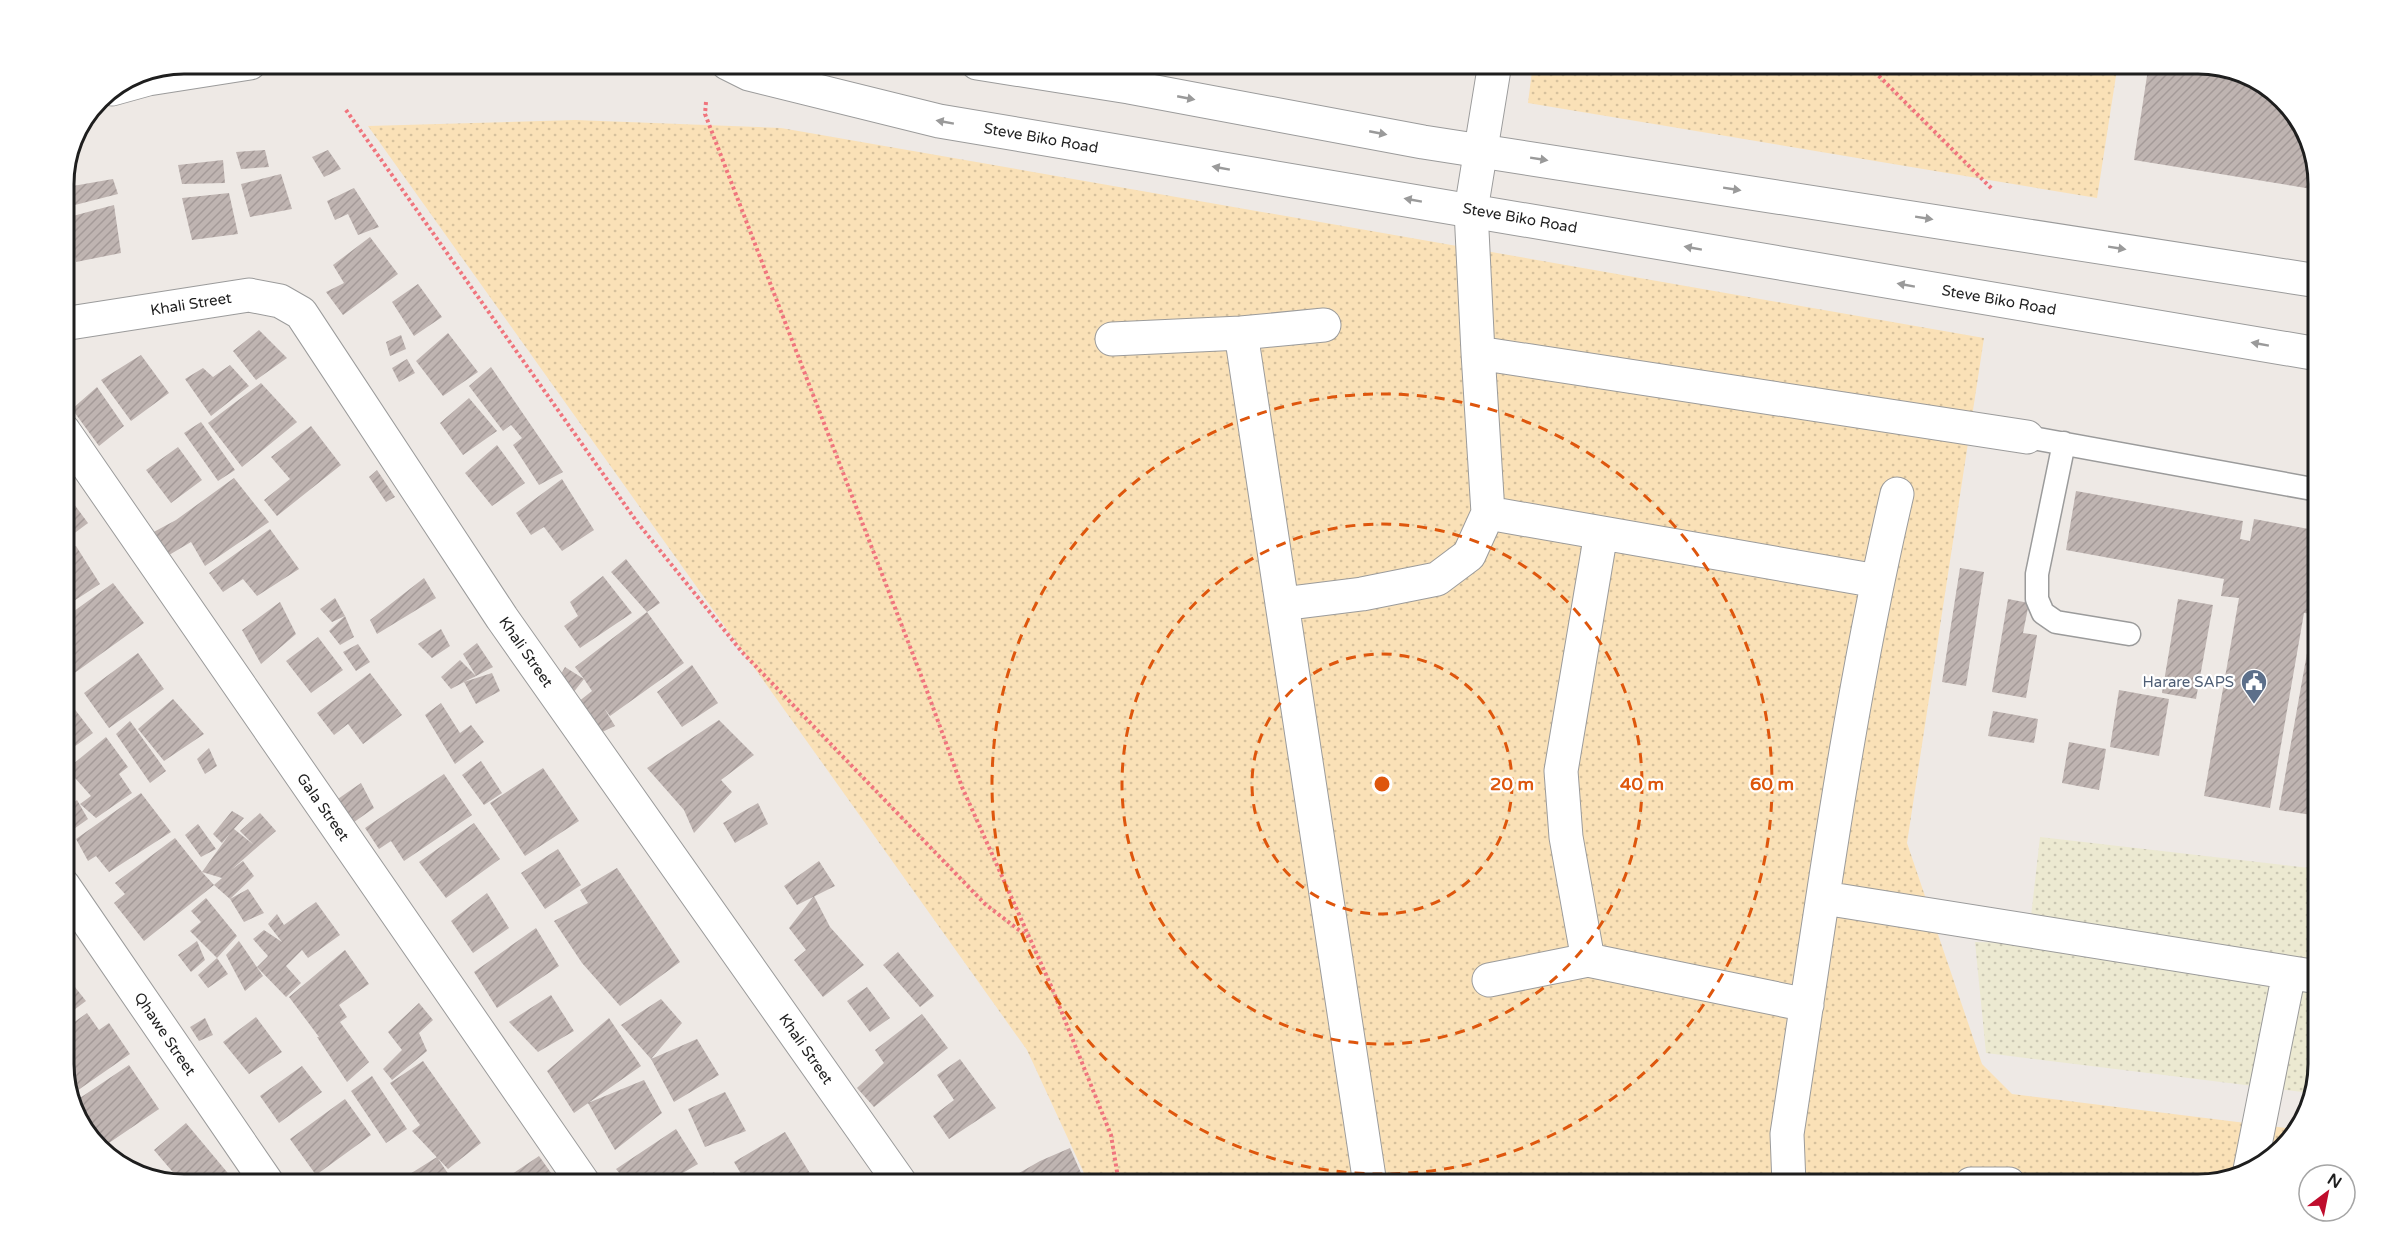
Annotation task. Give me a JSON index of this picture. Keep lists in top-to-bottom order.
{
  "streets": {
    "street": [
      "Steve Biko Road",
      "Khali Street",
      "Gala Street",
      "Qhawe Street"
    ]
  },
  "places": {
    "public building": ["Harare SAPS"]
  },
  "north": "top right",
  "rings": ["20 m", "40 m", "60 m"]
}
